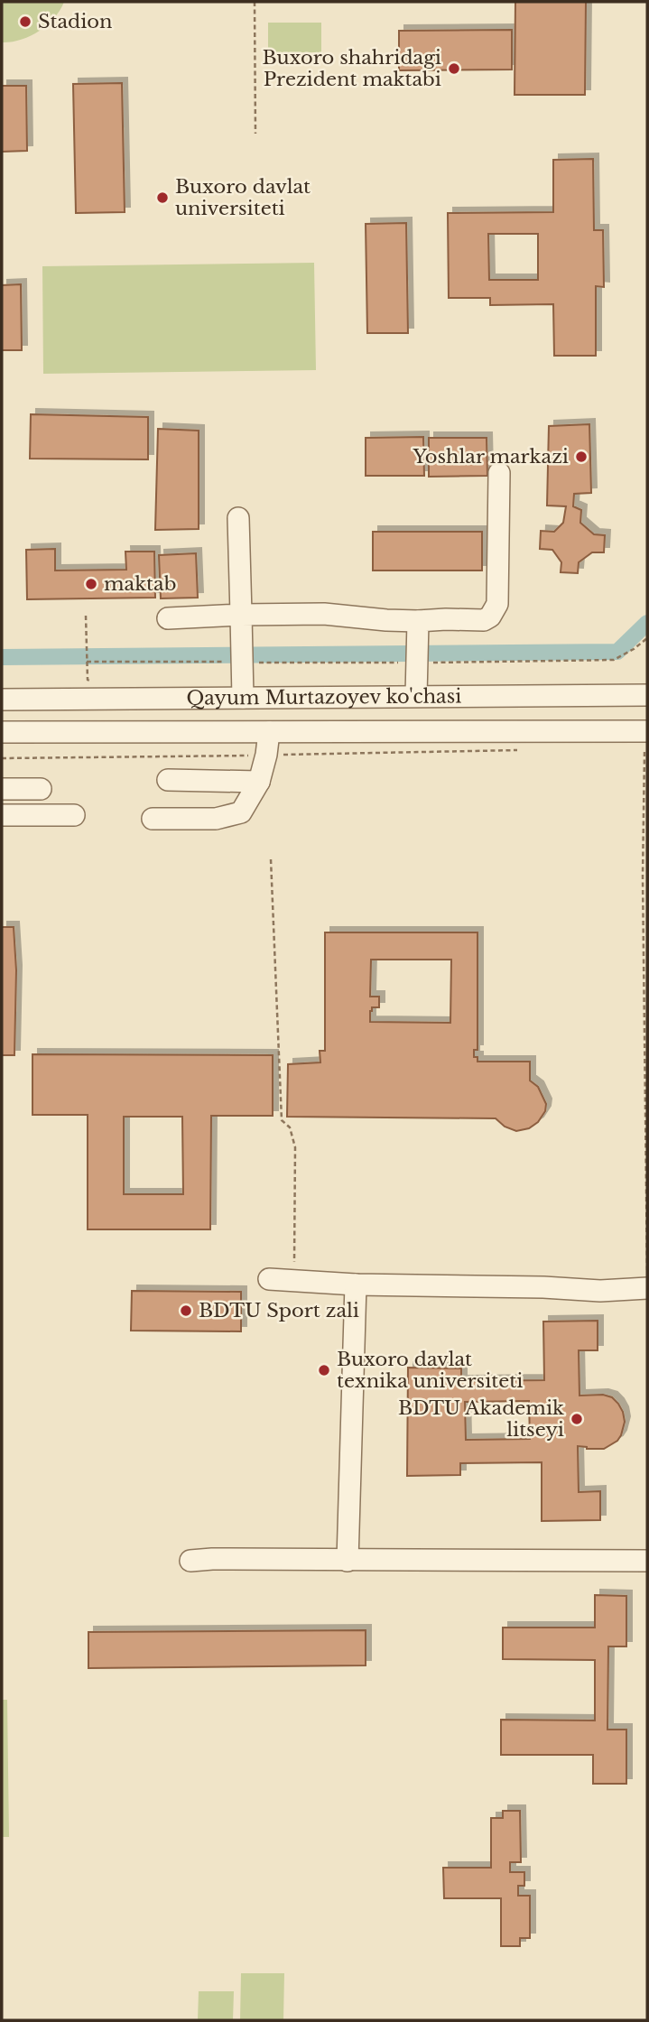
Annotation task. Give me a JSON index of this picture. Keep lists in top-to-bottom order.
{
  "streets": {
    "street": ["Qayum Murtazoyev ko'chasi"]
  },
  "places": [
    "Stadion",
    "Buxoro shahridagi Prezident maktabi",
    "Buxoro davlat universiteti",
    "Yoshlar markazi",
    "maktab",
    "BDTU Sport zali",
    "Buxoro davlat texnika universiteti",
    "BDTU Akademik litseyi"
  ]
}
